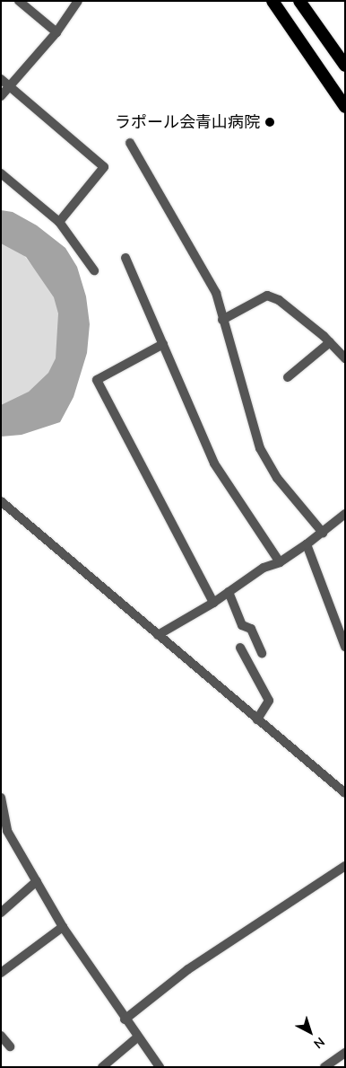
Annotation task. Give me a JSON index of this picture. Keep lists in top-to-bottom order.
{
  "places": ["ラポール会青山病院"],
  "north": "bottom right"
}
